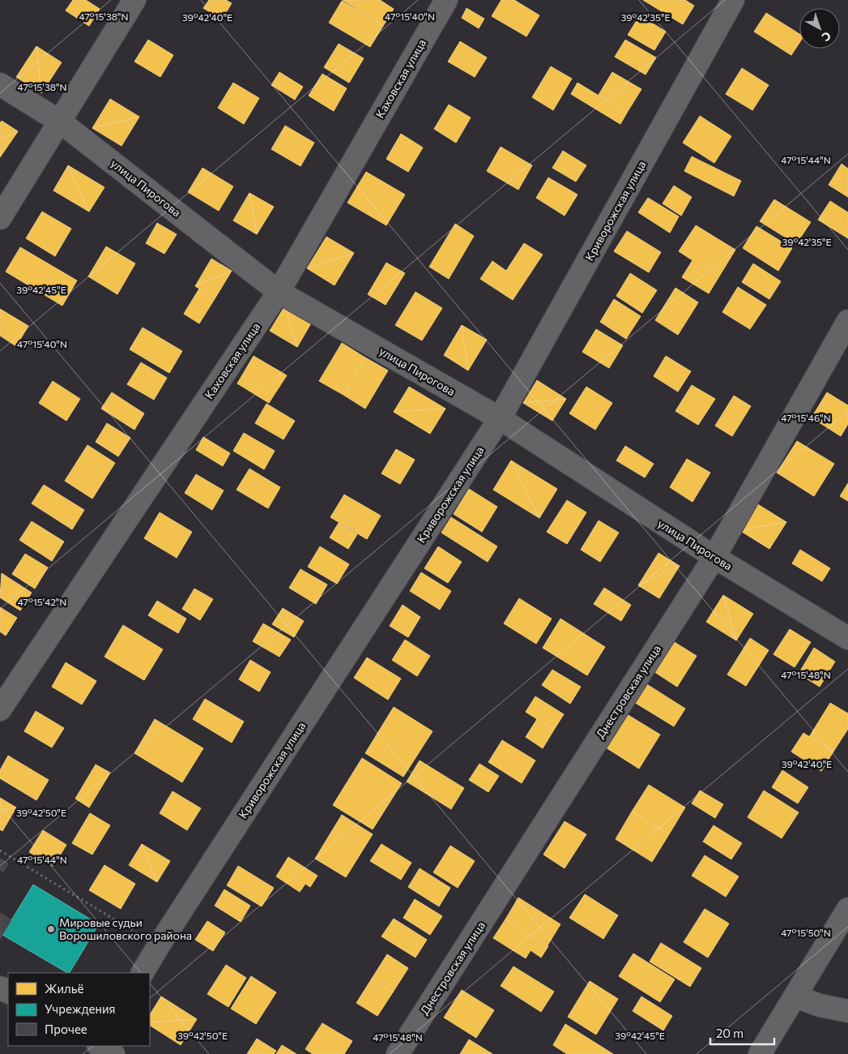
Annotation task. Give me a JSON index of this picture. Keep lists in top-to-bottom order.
{
  "streets": {
    "street": [
      "Каховская улица",
      "улица Пирогова",
      "Криворожская улица",
      "Днестровская улица"
    ]
  },
  "crossings": [
    ["Каховская улица", "улица Пирогова"],
    ["улица Пирогова", "Криворожская улица"],
    ["улица Пирогова", "Днестровская улица"]
  ],
  "places": ["Мировые судьи Ворошиловского района"],
  "legend": ["Жильё", "Учреждения", "Прочее"],
  "scale_bar": "20 m",
  "north": "bottom right",
  "coordinates": [
    "47°15'38\"N",
    "47°15'40\"N",
    "39°42'40\"E",
    "39°42'35\"E",
    "47°15'44\"N",
    "39°42'45\"E",
    "47°15'46\"N",
    "47°15'42\"N",
    "47°15'48\"N",
    "39°42'50\"E",
    "47°15'50\"N"
  ]
}
